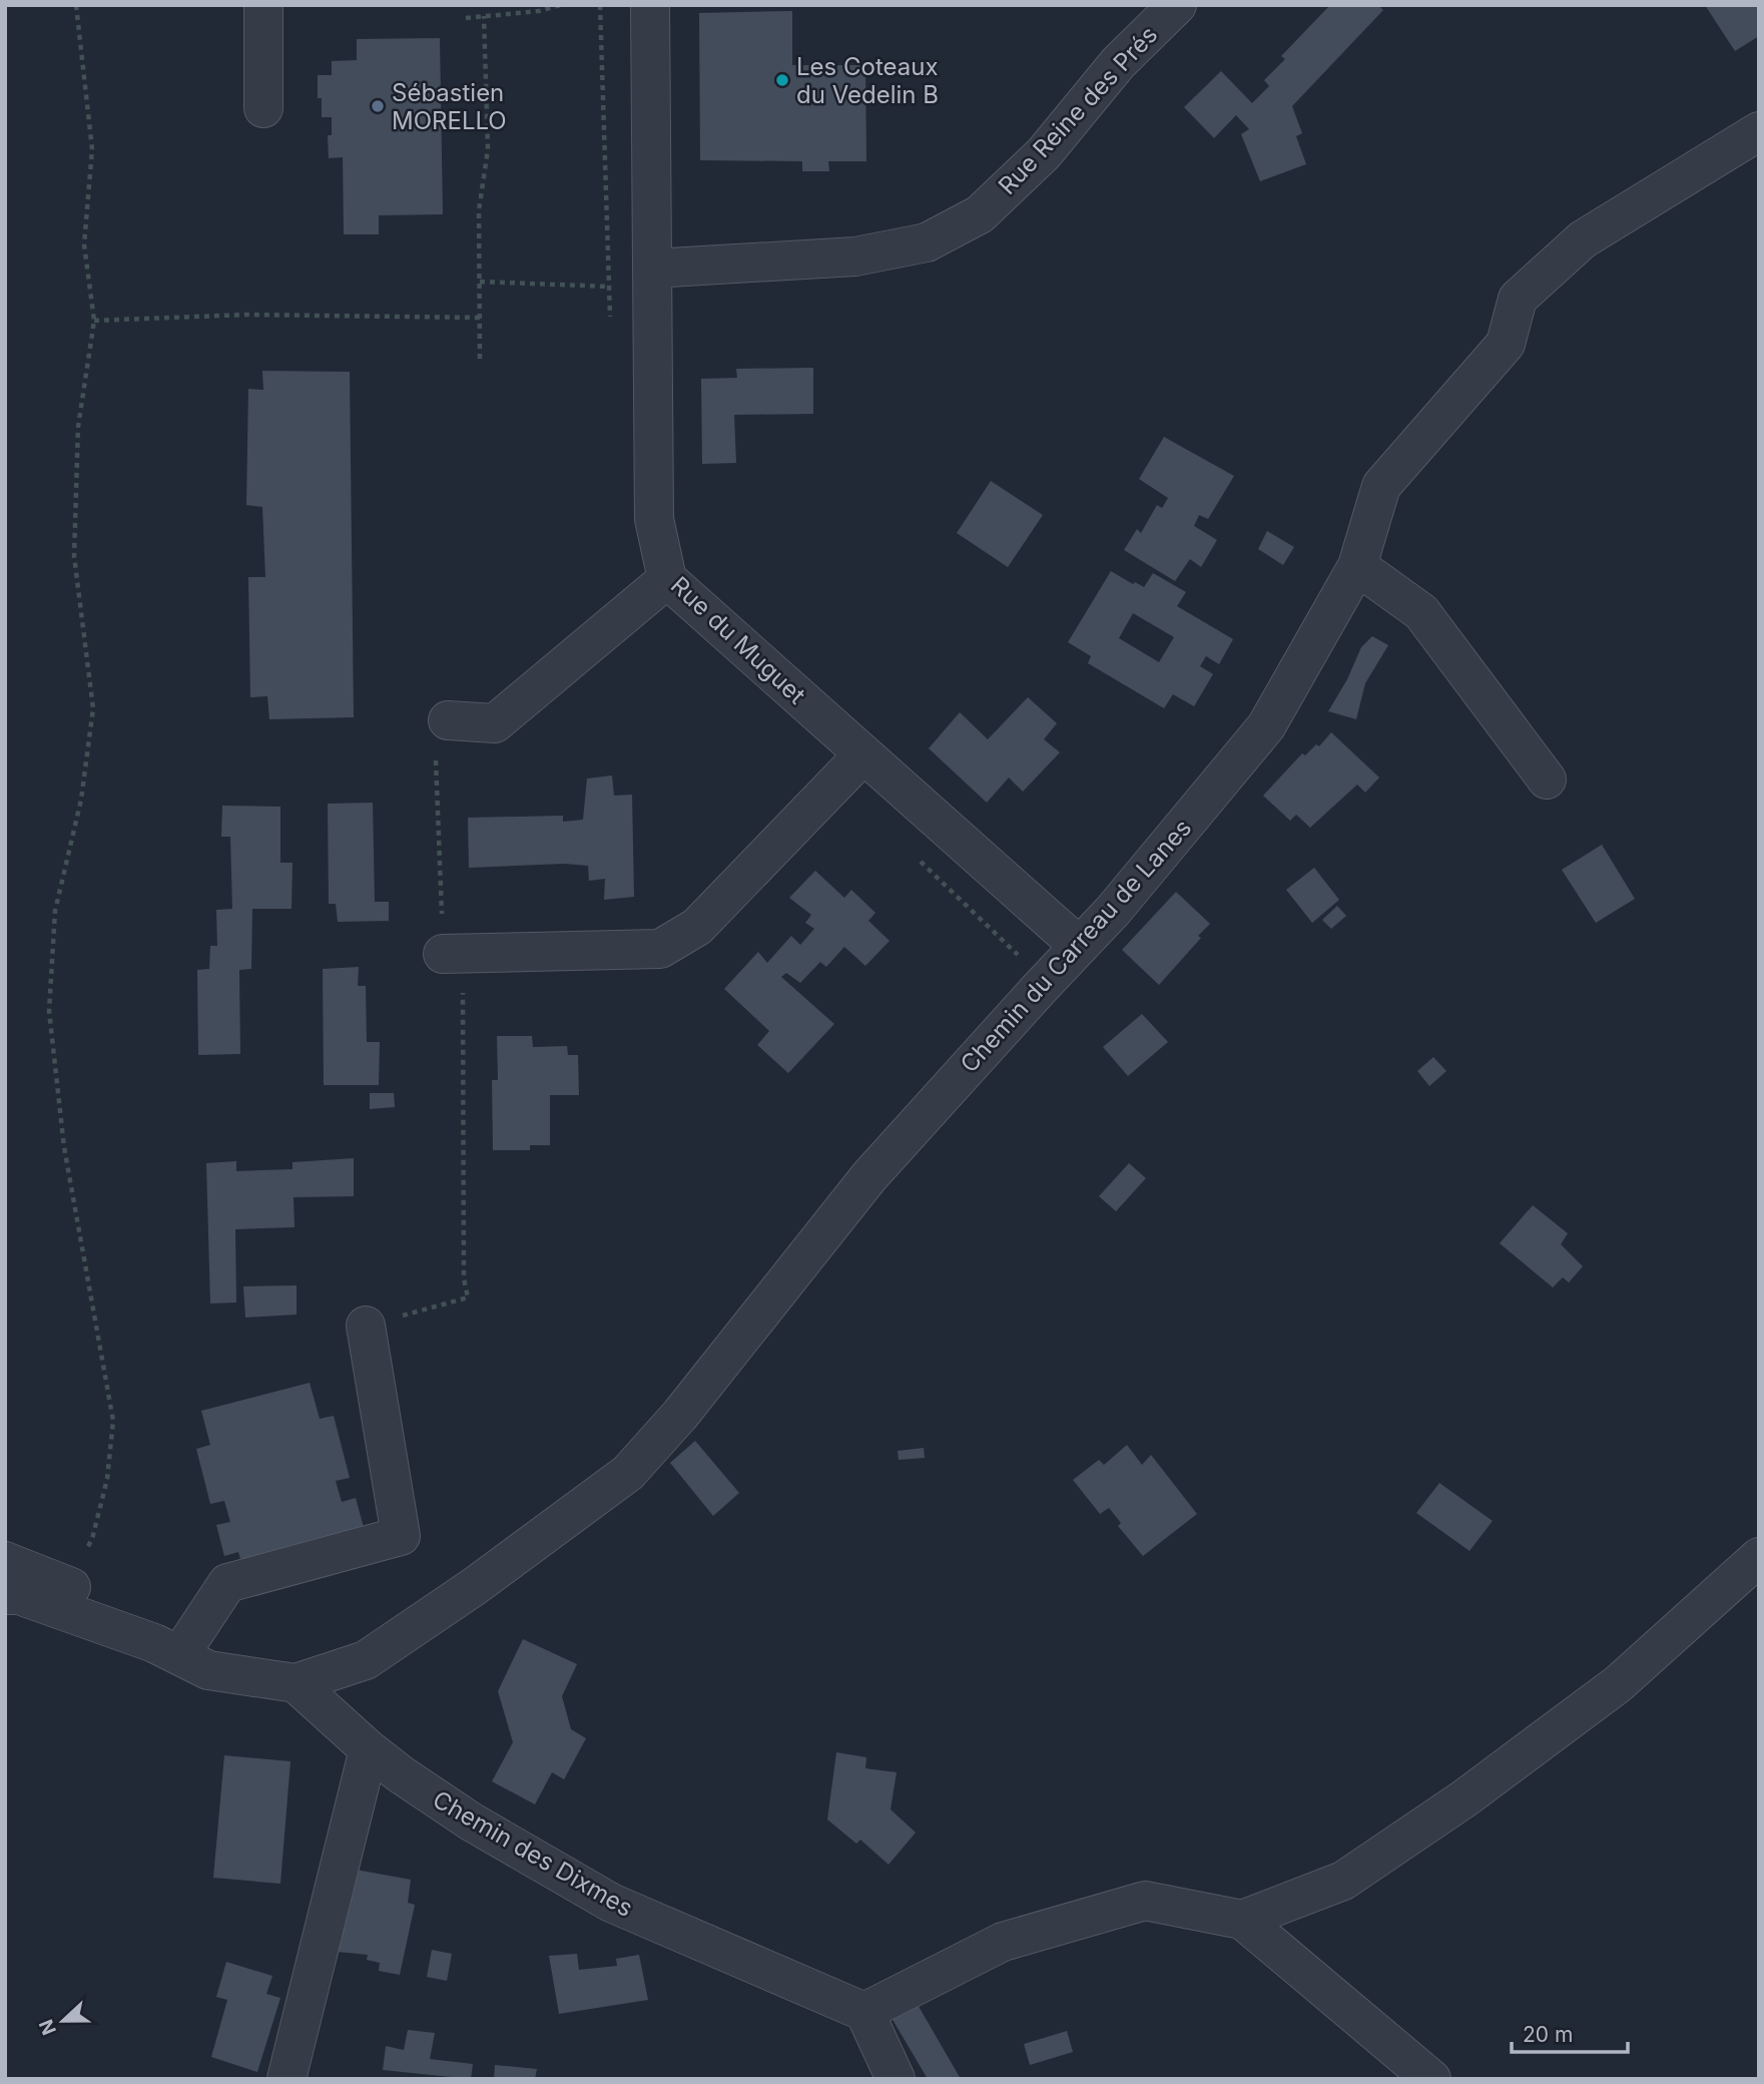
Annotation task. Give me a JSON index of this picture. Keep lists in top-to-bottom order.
{
  "streets": {
    "street": [
      "Rue Reine des Prés",
      "Rue du Muguet",
      "Chemin du Carreau de Lanes",
      "Chemin des Dixmes"
    ]
  },
  "crossings": [
    ["Rue Reine des Prés", "Rue du Muguet"],
    ["Rue du Muguet", "Chemin du Carreau de Lanes"],
    ["Chemin du Carreau de Lanes", "Chemin des Dixmes"]
  ],
  "places": ["Les Coteaux du Vedelin B", "Sébastien MORELLO"],
  "scale_bar": "20 m",
  "north": "left"
}
